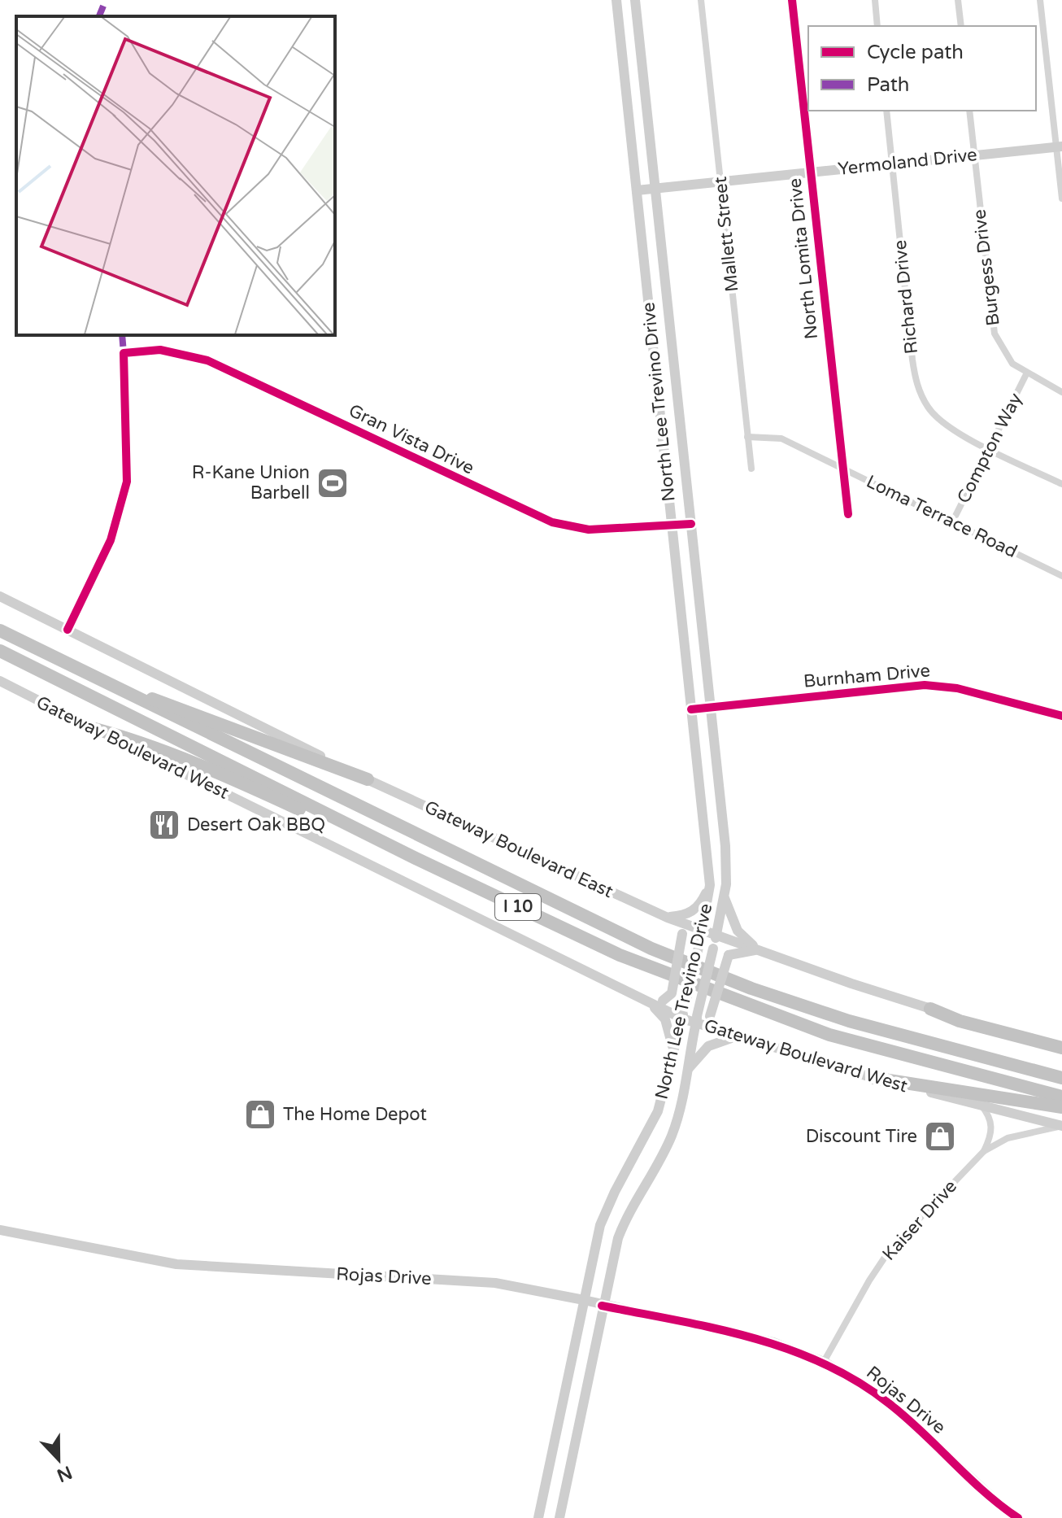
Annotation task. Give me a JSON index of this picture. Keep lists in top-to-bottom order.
{
  "streets": {
    "highway": ["I 10"],
    "main road": [
      "Yermoland Drive",
      "North Lee Trevino Drive",
      "Burnham Drive",
      "Gateway Boulevard West",
      "Gateway Boulevard East",
      "Rojas Drive"
    ],
    "street": [
      "Mallett Street",
      "North Lomita Drive",
      "Burgess Drive",
      "Richard Drive",
      "Gran Vista Drive",
      "Compton Way",
      "Loma Terrace Road",
      "Kaiser Drive"
    ]
  },
  "crossings": [
    ["Yermoland Drive", "Mallett Street"],
    ["Yermoland Drive", "North Lomita Drive"],
    ["Yermoland Drive", "Burgess Drive"],
    ["Yermoland Drive", "Richard Drive"],
    ["Yermoland Drive", "North Lee Trevino Drive"],
    ["Mallett Street", "Loma Terrace Road"],
    ["North Lomita Drive", "Loma Terrace Road"],
    ["Burgess Drive", "Compton Way"],
    ["Richard Drive", "Compton Way"],
    ["North Lee Trevino Drive", "Gran Vista Drive"],
    ["North Lee Trevino Drive", "Burnham Drive"],
    ["North Lee Trevino Drive", "Gateway Boulevard West"],
    ["North Lee Trevino Drive", "Gateway Boulevard East"],
    ["North Lee Trevino Drive", "Rojas Drive"],
    ["Gran Vista Drive", "Gateway Boulevard East"],
    ["Compton Way", "Loma Terrace Road"],
    ["Gateway Boulevard West", "Kaiser Drive"],
    ["Kaiser Drive", "Rojas Drive"]
  ],
  "places": {
    "sports": ["R-Kane Union Barbell"],
    "restaurant": ["Desert Oak BBQ"],
    "shop": ["The Home Depot", "Discount Tire"]
  },
  "legend": ["Cycle path", "Path"],
  "north": "bottom"
}
